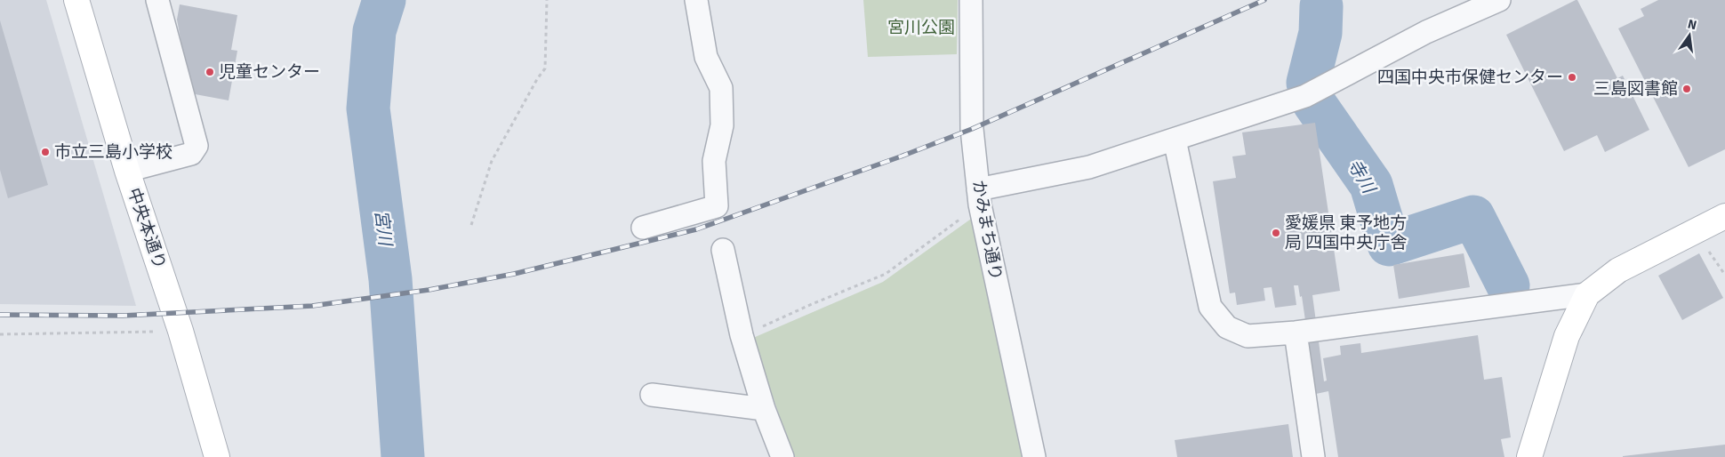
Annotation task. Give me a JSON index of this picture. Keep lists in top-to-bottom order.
{
  "streets": {
    "street": ["中央本通り", "かみまち通り"]
  },
  "water": ["寺川", "宮川"],
  "parks": ["宮川公園"],
  "places": [
    "児童センター",
    "四国中央市保健センター",
    "三島図書館",
    "市立三島小学校",
    "愛媛県 東予地方 局 四国中央庁舎"
  ],
  "north": "top"
}
